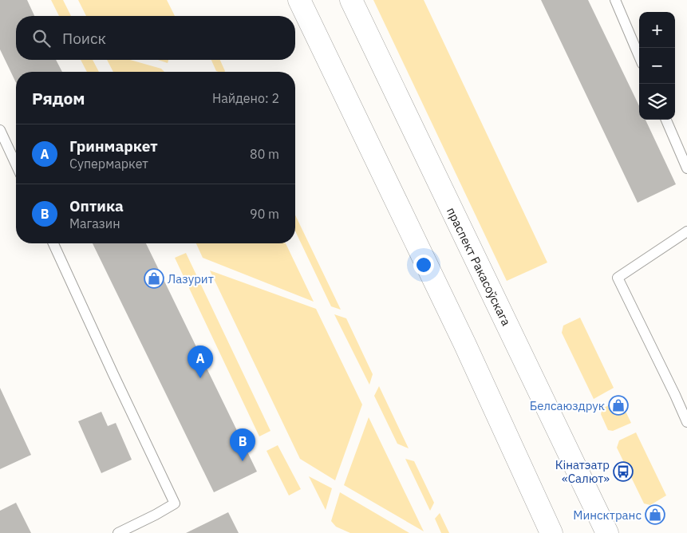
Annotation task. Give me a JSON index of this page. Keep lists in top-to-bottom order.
{
  "streets": {
    "main road": ["праспект Ракасоўскага"]
  },
  "places": {
    "shop": ["Лазурит", "Белсаюздрук", "Минсктранс"],
    "bus stop": ["Кінатэатр «Салют»"]
  },
  "page": {
    "map_buttons": ["+", "−"],
    "search": "Поиск",
    "heading": ["Рядом", "Найдено: 2"],
    "list": [
      {
        "mark": "A",
        "name": "Гринмаркет",
        "note": "Супермаркет",
        "value": "80 m"
      },
      {
        "mark": "B",
        "name": "Оптика",
        "note": "Магазин",
        "value": "90 m"
      }
    ],
    "pins": ["A", "B"]
  }
}
